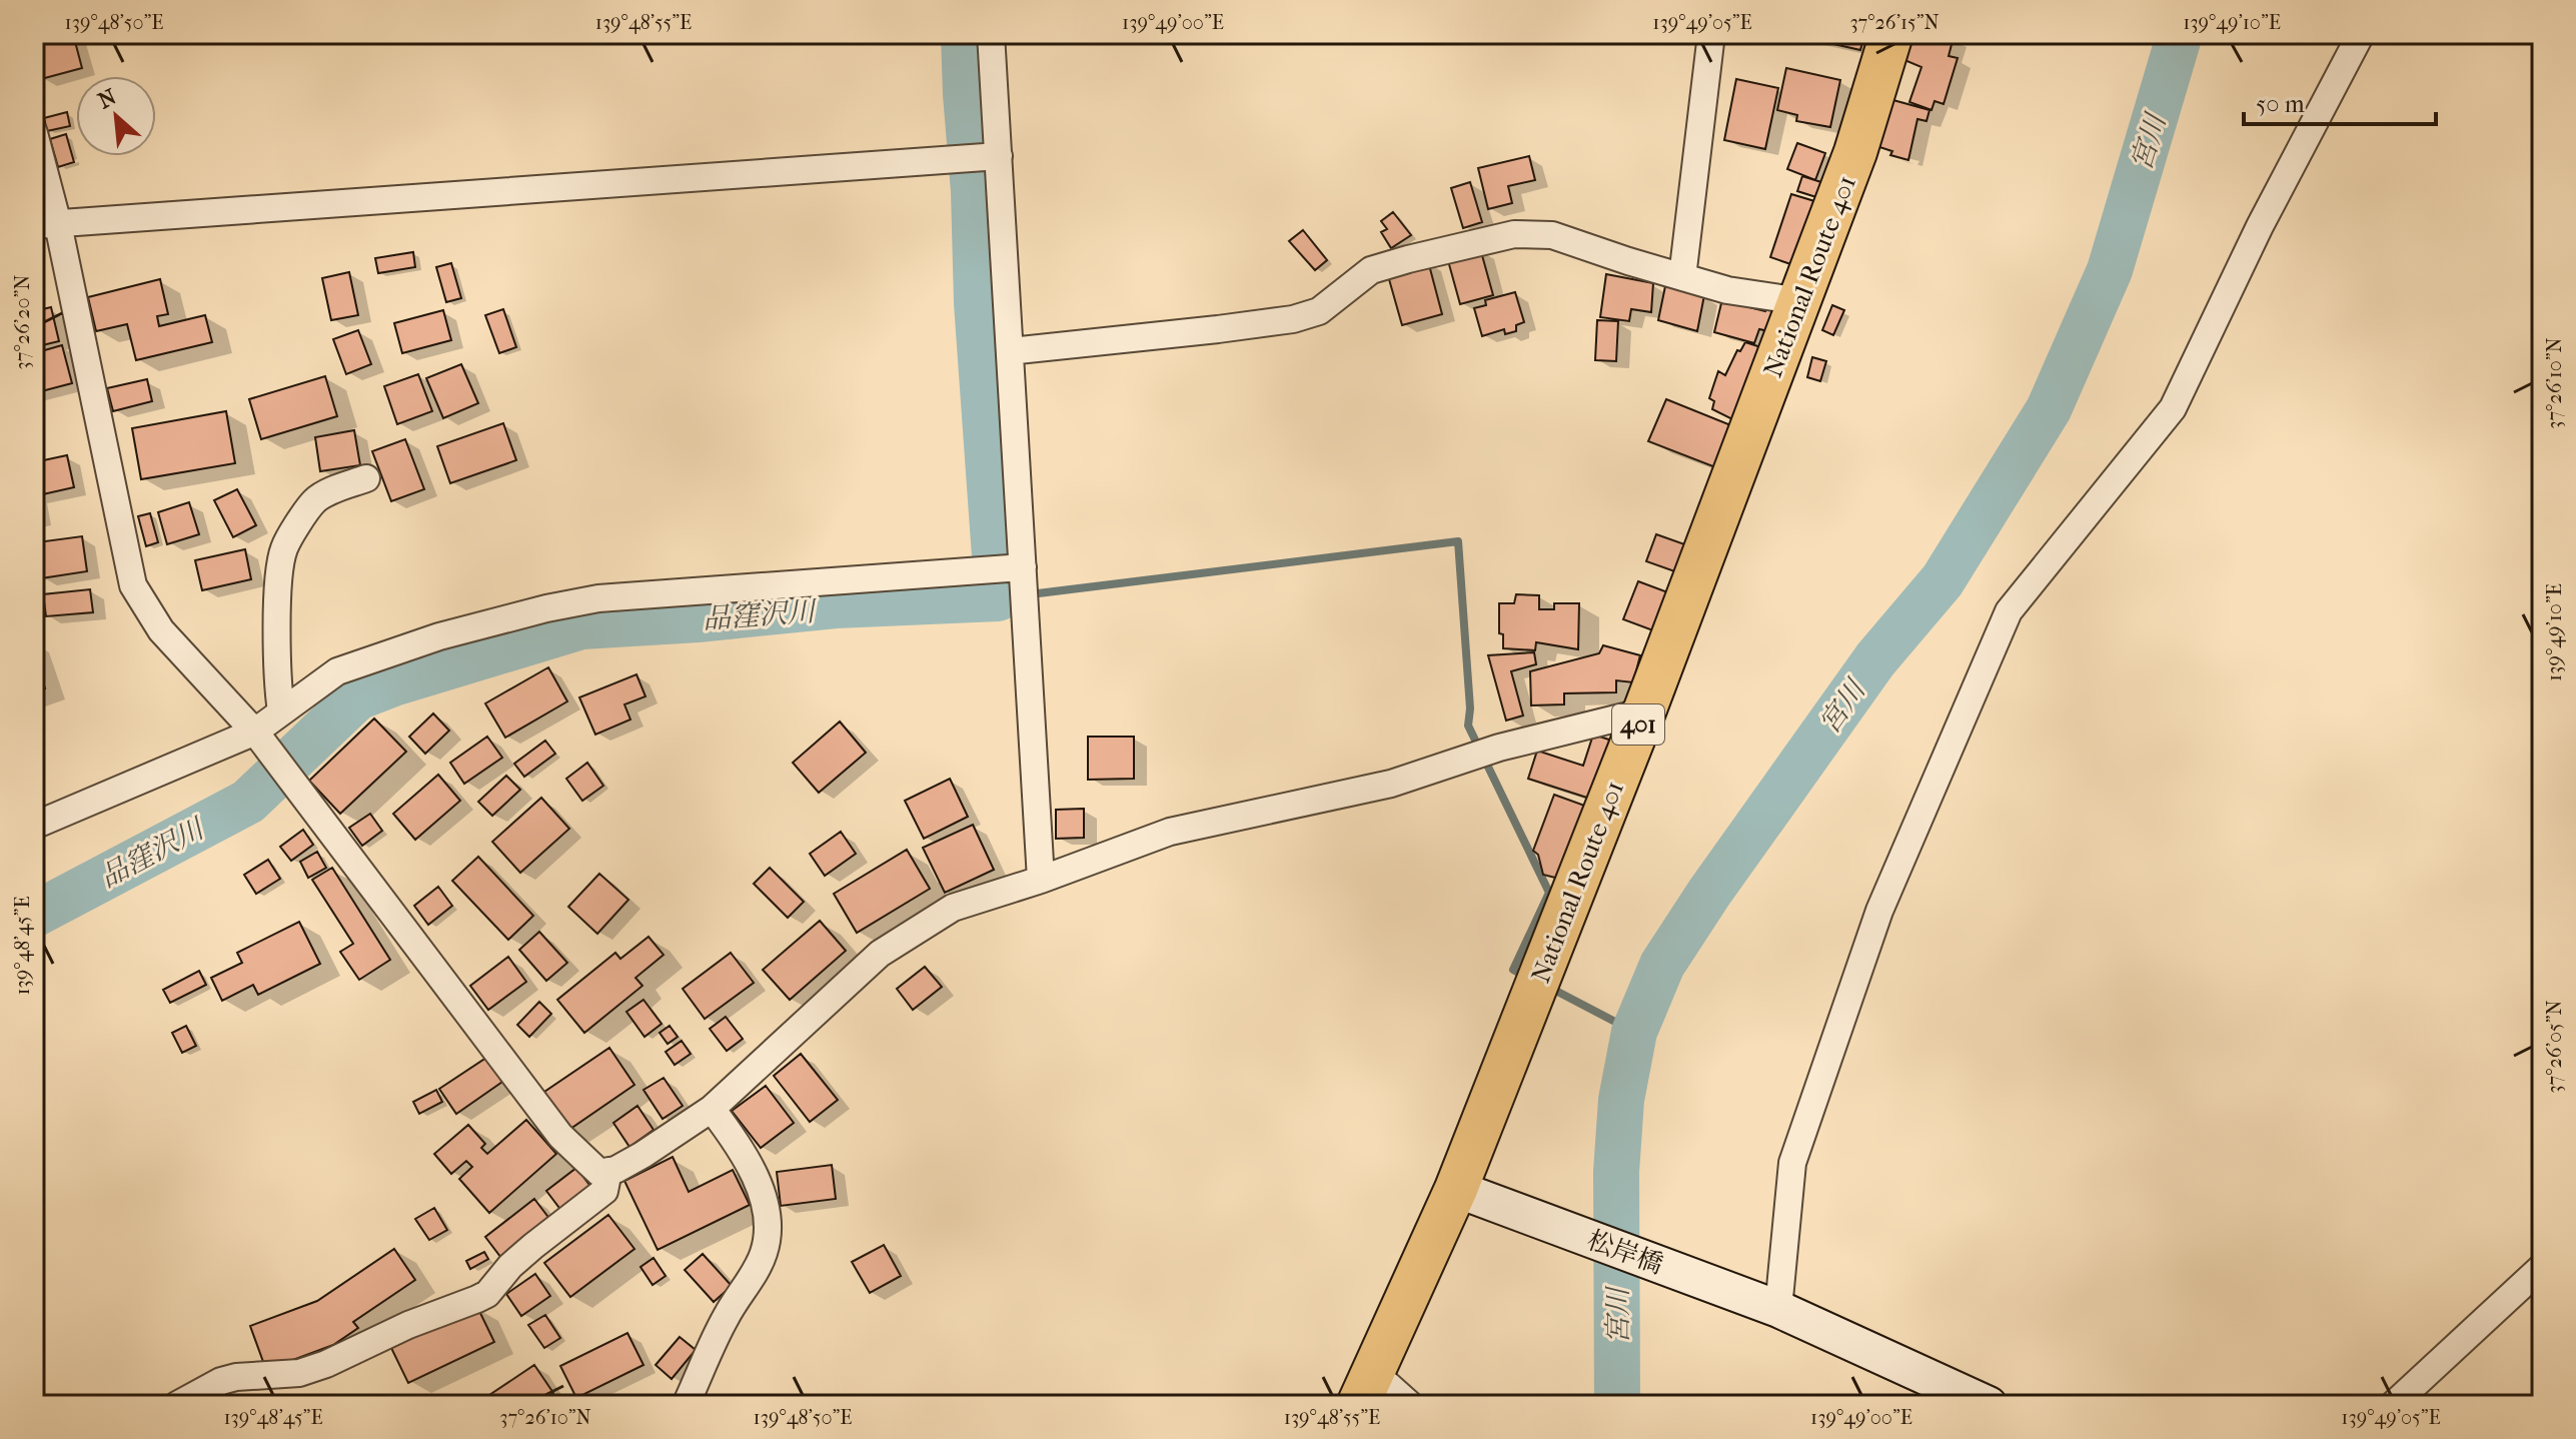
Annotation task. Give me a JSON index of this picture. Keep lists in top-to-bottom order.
{
  "streets": {
    "highway": ["National Route 401", "401"],
    "main road": ["松岸橋"]
  },
  "crossings": [
    ["National Route 401", "松岸橋"]
  ],
  "water": ["宮川", "品窪沢川"],
  "scale_bar": "50 m",
  "north": "top left",
  "coordinates": [
    "139°48'50\"E",
    "139°48'55\"E",
    "139°49'00\"E",
    "139°49'05\"E",
    "37°26'15\"N",
    "139°49'10\"E",
    "37°26'20\"N",
    "37°26'10\"N",
    "139°48'45\"E",
    "37°26'05\"N"
  ]
}
